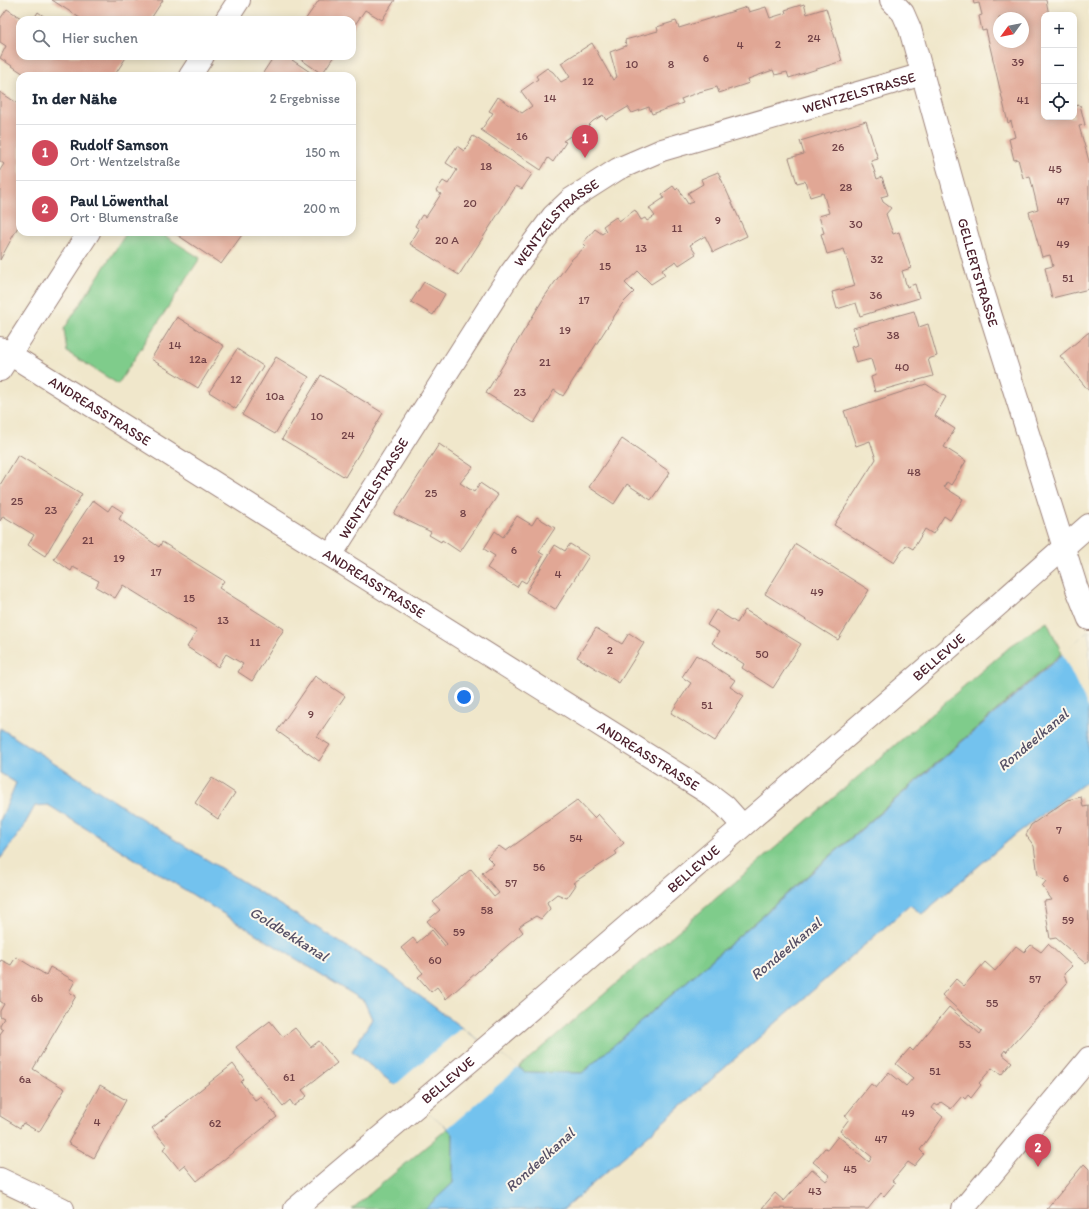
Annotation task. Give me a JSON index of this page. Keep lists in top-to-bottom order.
{
  "streets": {
    "street": [
      "WENTZELSTRASSE",
      "GELLERTSTRASSE",
      "ANDREASSTRASSE",
      "BELLEVUE"
    ]
  },
  "crossings": [
    ["WENTZELSTRASSE", "GELLERTSTRASSE"],
    ["WENTZELSTRASSE", "ANDREASSTRASSE"],
    ["GELLERTSTRASSE", "BELLEVUE"],
    ["ANDREASSTRASSE", "BELLEVUE"]
  ],
  "water": ["Rondeelkanal", "Goldbekkanal"],
  "house_numbers": [
    "24",
    "2",
    "4",
    "6",
    "39",
    "10",
    "8",
    "12",
    "14",
    "41",
    "16",
    "26",
    "18",
    "45",
    "28",
    "47",
    "20",
    "9",
    "30",
    "11",
    "20 A",
    "49",
    "13",
    "32",
    "15",
    "51",
    "36",
    "17",
    "19",
    "38",
    "14",
    "12a",
    "21",
    "40",
    "12",
    "23",
    "10a",
    "10",
    "24",
    "48",
    "25",
    "25",
    "23",
    "8",
    "21",
    "6",
    "19",
    "17",
    "4",
    "49",
    "15",
    "13",
    "11",
    "2",
    "50",
    "51",
    "9",
    "7",
    "54",
    "56",
    "6",
    "57",
    "58",
    "59",
    "59",
    "60",
    "57",
    "6b",
    "55",
    "53",
    "51",
    "61",
    "6a",
    "49",
    "4",
    "62",
    "47",
    "45",
    "43"
  ],
  "north": "bottom left",
  "page": {
    "map_buttons": ["+", "−"],
    "search": "Hier suchen",
    "heading": ["In der Nähe", "2 Ergebnisse"],
    "list": [
      {
        "mark": "1",
        "name": "Rudolf Samson",
        "note": "Ort · Wentzelstraße",
        "value": "150 m"
      },
      {
        "mark": "2",
        "name": "Paul Löwenthal",
        "note": "Ort · Blumenstraße",
        "value": "200 m"
      }
    ],
    "pins": ["1", "2"]
  }
}
